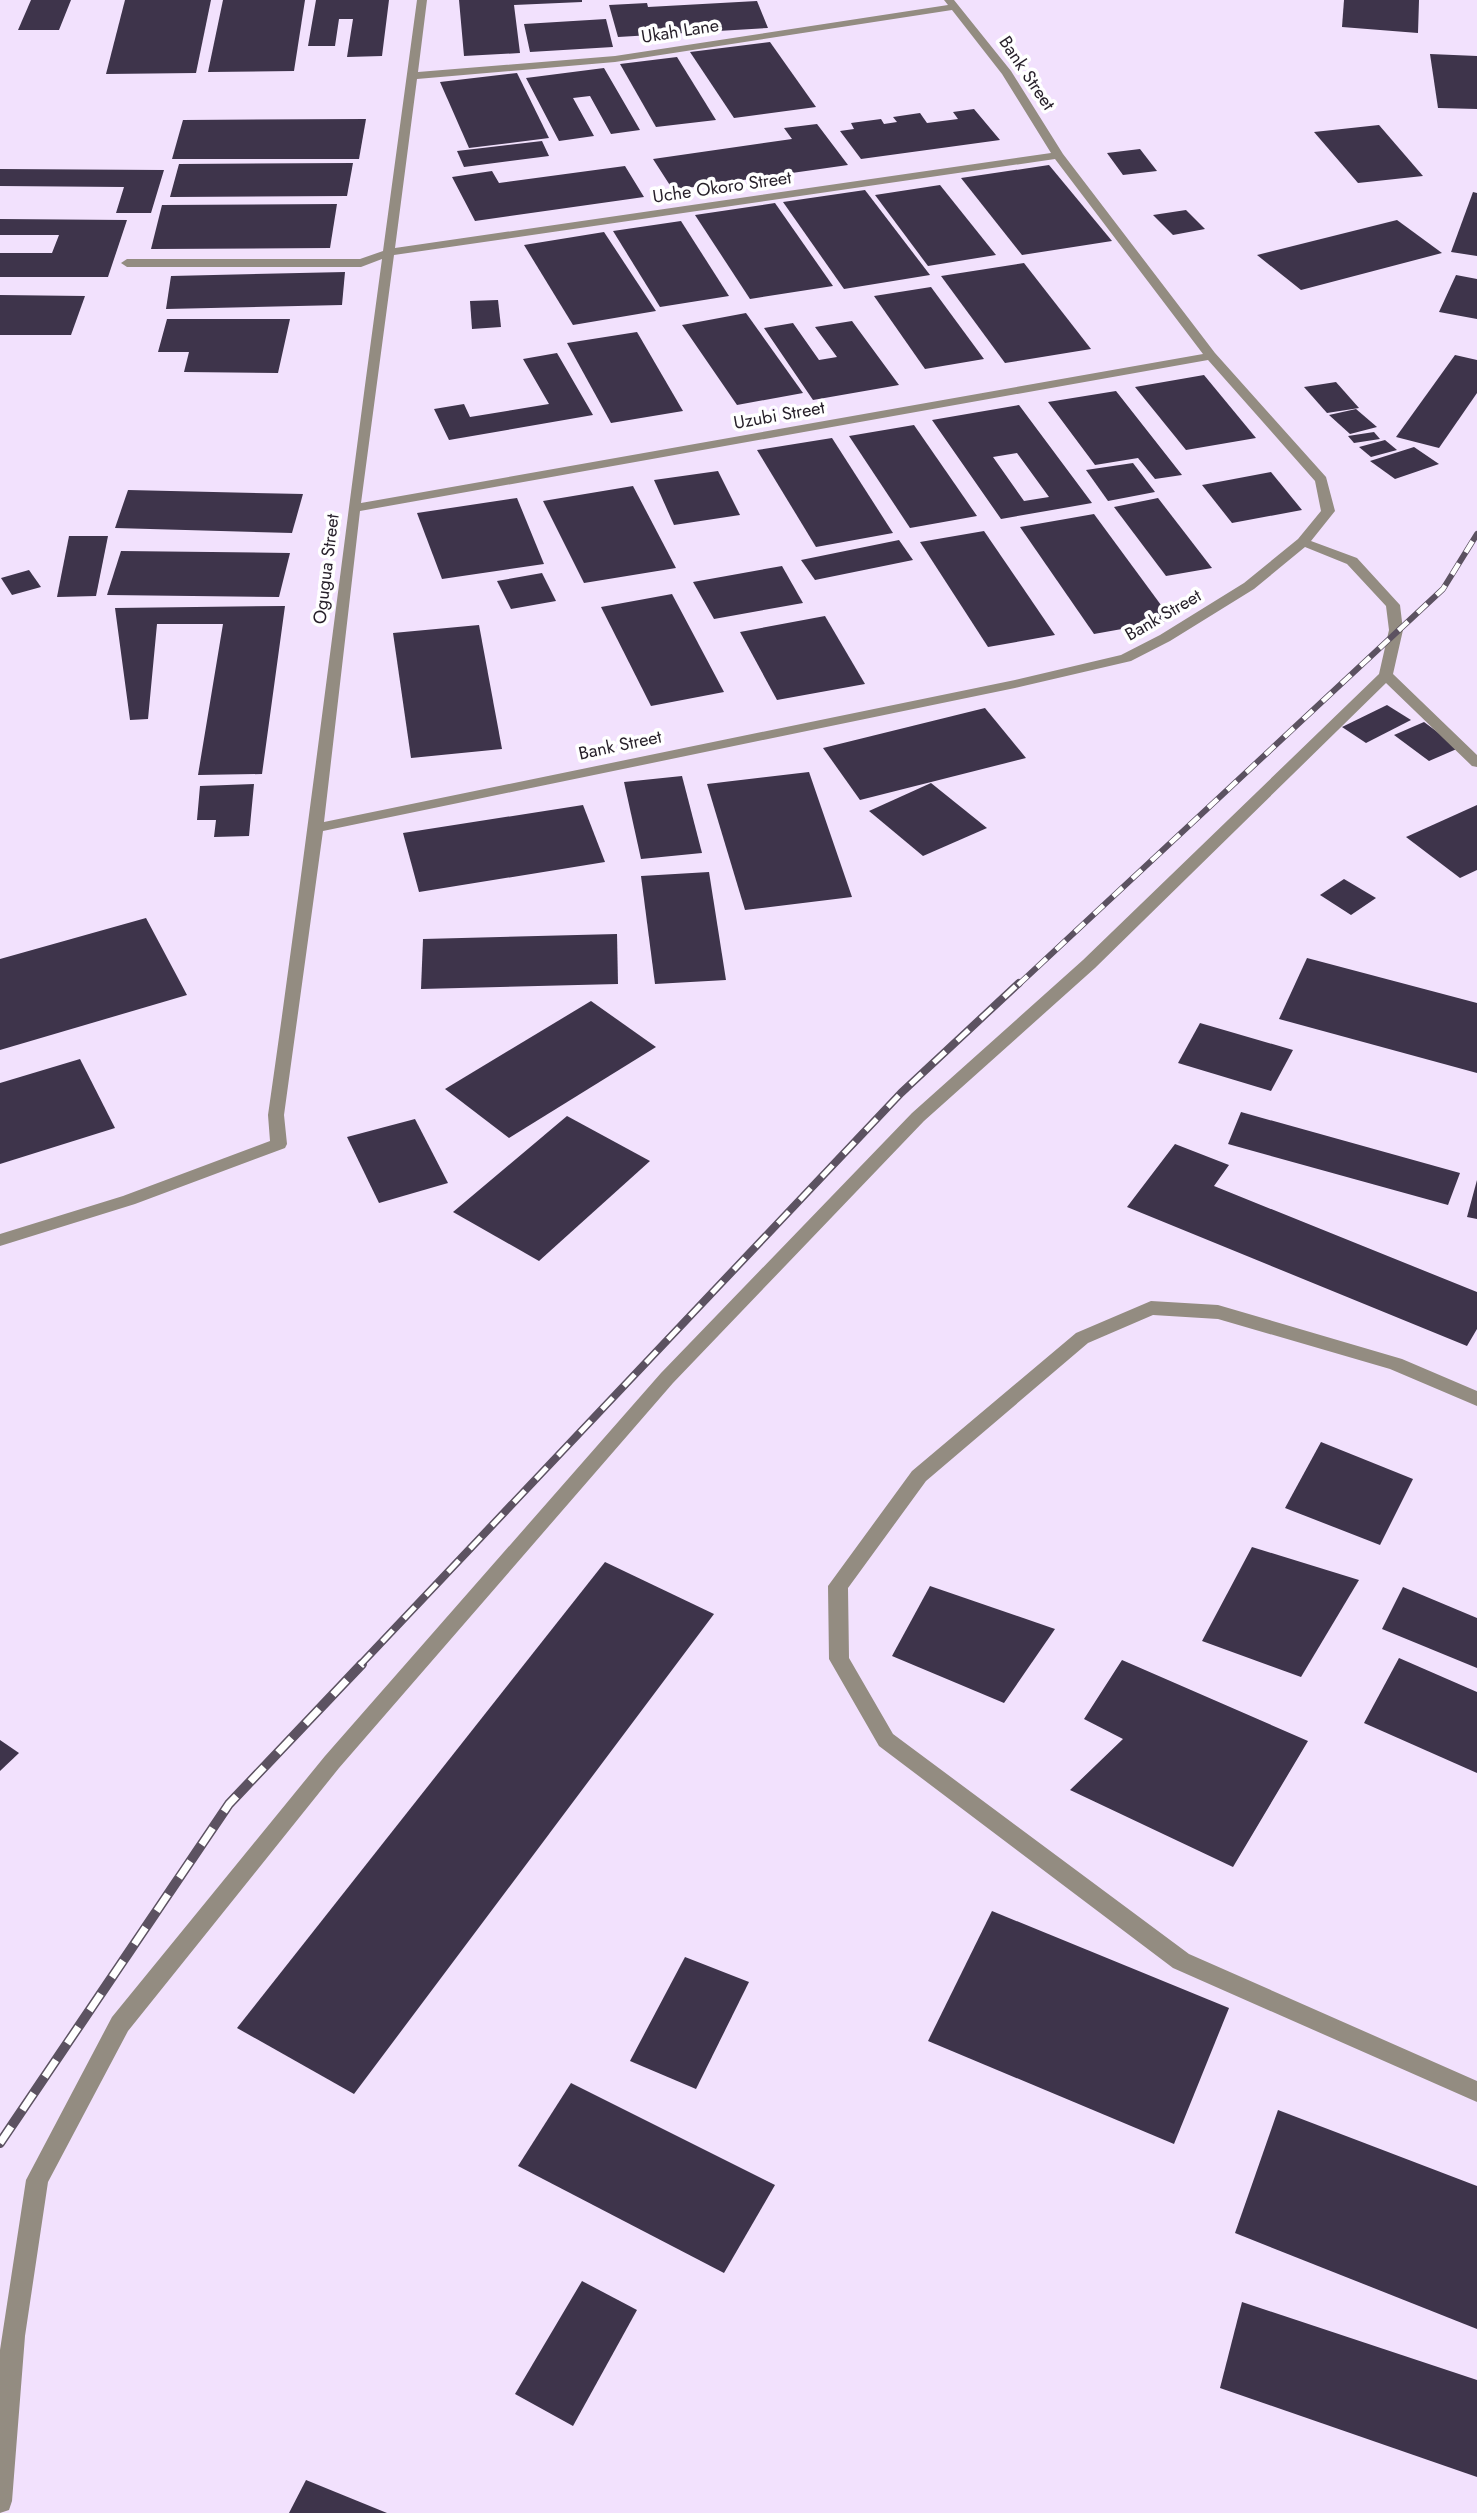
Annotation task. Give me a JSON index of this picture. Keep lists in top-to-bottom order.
{
  "streets": {
    "street": [
      "Ukah Lane",
      "Bank Street",
      "Uche Okoro Street",
      "Uzubi Street",
      "Ogugua Street"
    ]
  },
  "crossings": [
    ["Ukah Lane", "Bank Street"],
    ["Ukah Lane", "Ogugua Street"],
    ["Bank Street", "Uche Okoro Street"],
    ["Bank Street", "Uzubi Street"],
    ["Bank Street", "Ogugua Street"],
    ["Uche Okoro Street", "Ogugua Street"],
    ["Uzubi Street", "Ogugua Street"]
  ]
}
